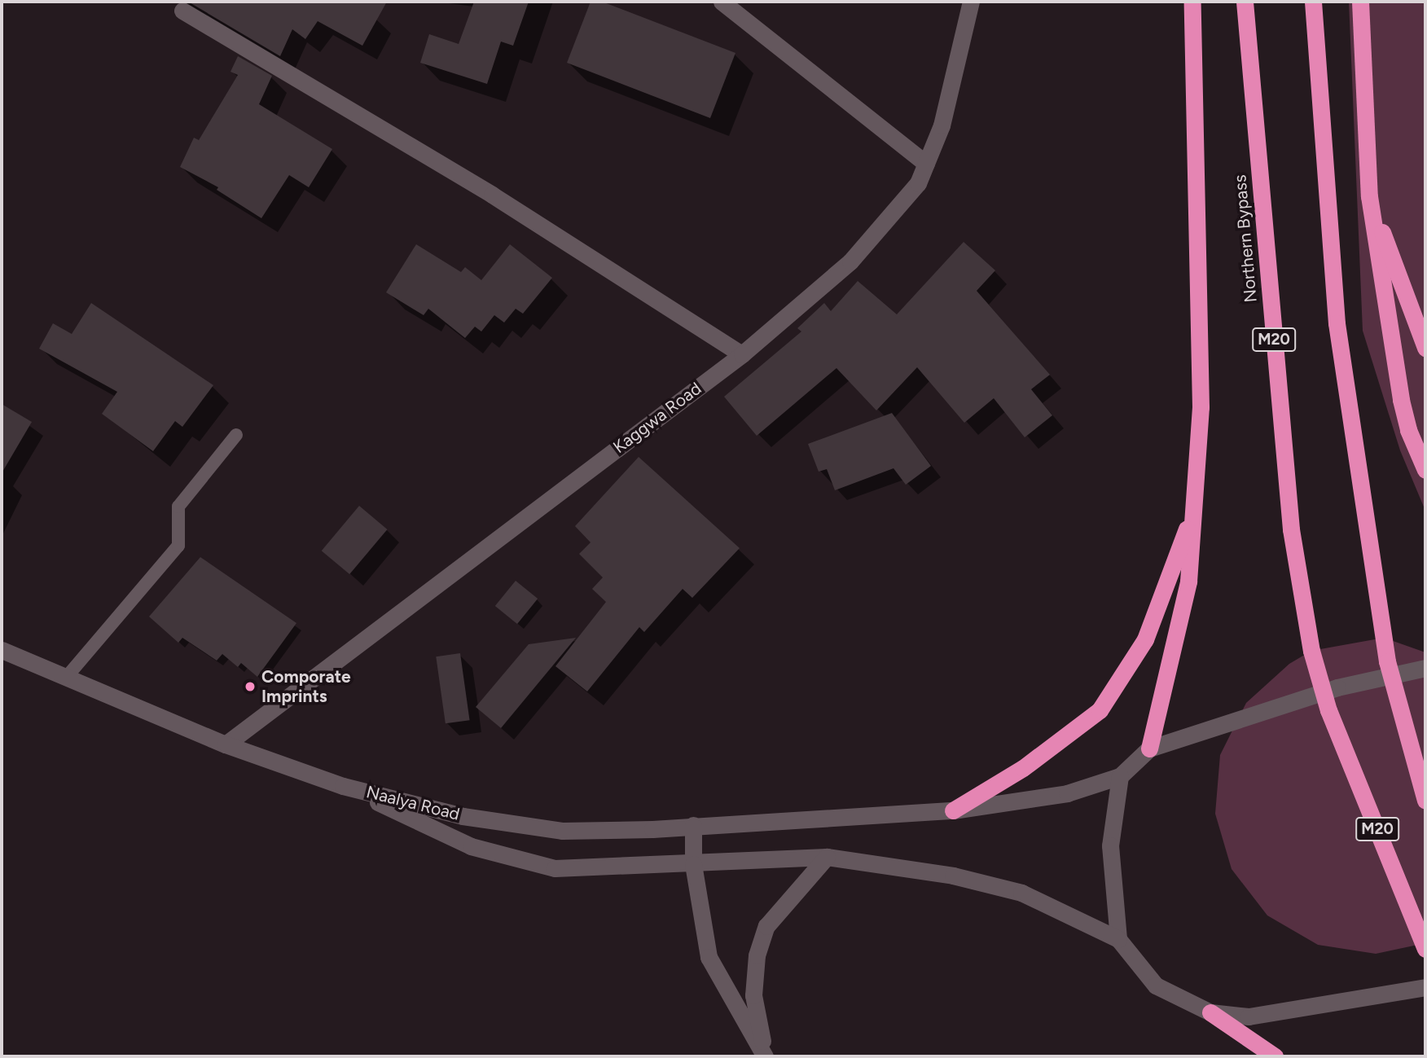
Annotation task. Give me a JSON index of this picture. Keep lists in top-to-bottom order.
{
  "streets": {
    "highway": ["Northern Bypass", "M20"],
    "main road": ["Kaggwa Road", "Naalya Road"]
  },
  "crossings": [
    ["Kaggwa Road", "Naalya Road"]
  ],
  "places": ["Comporate Imprints"]
}
